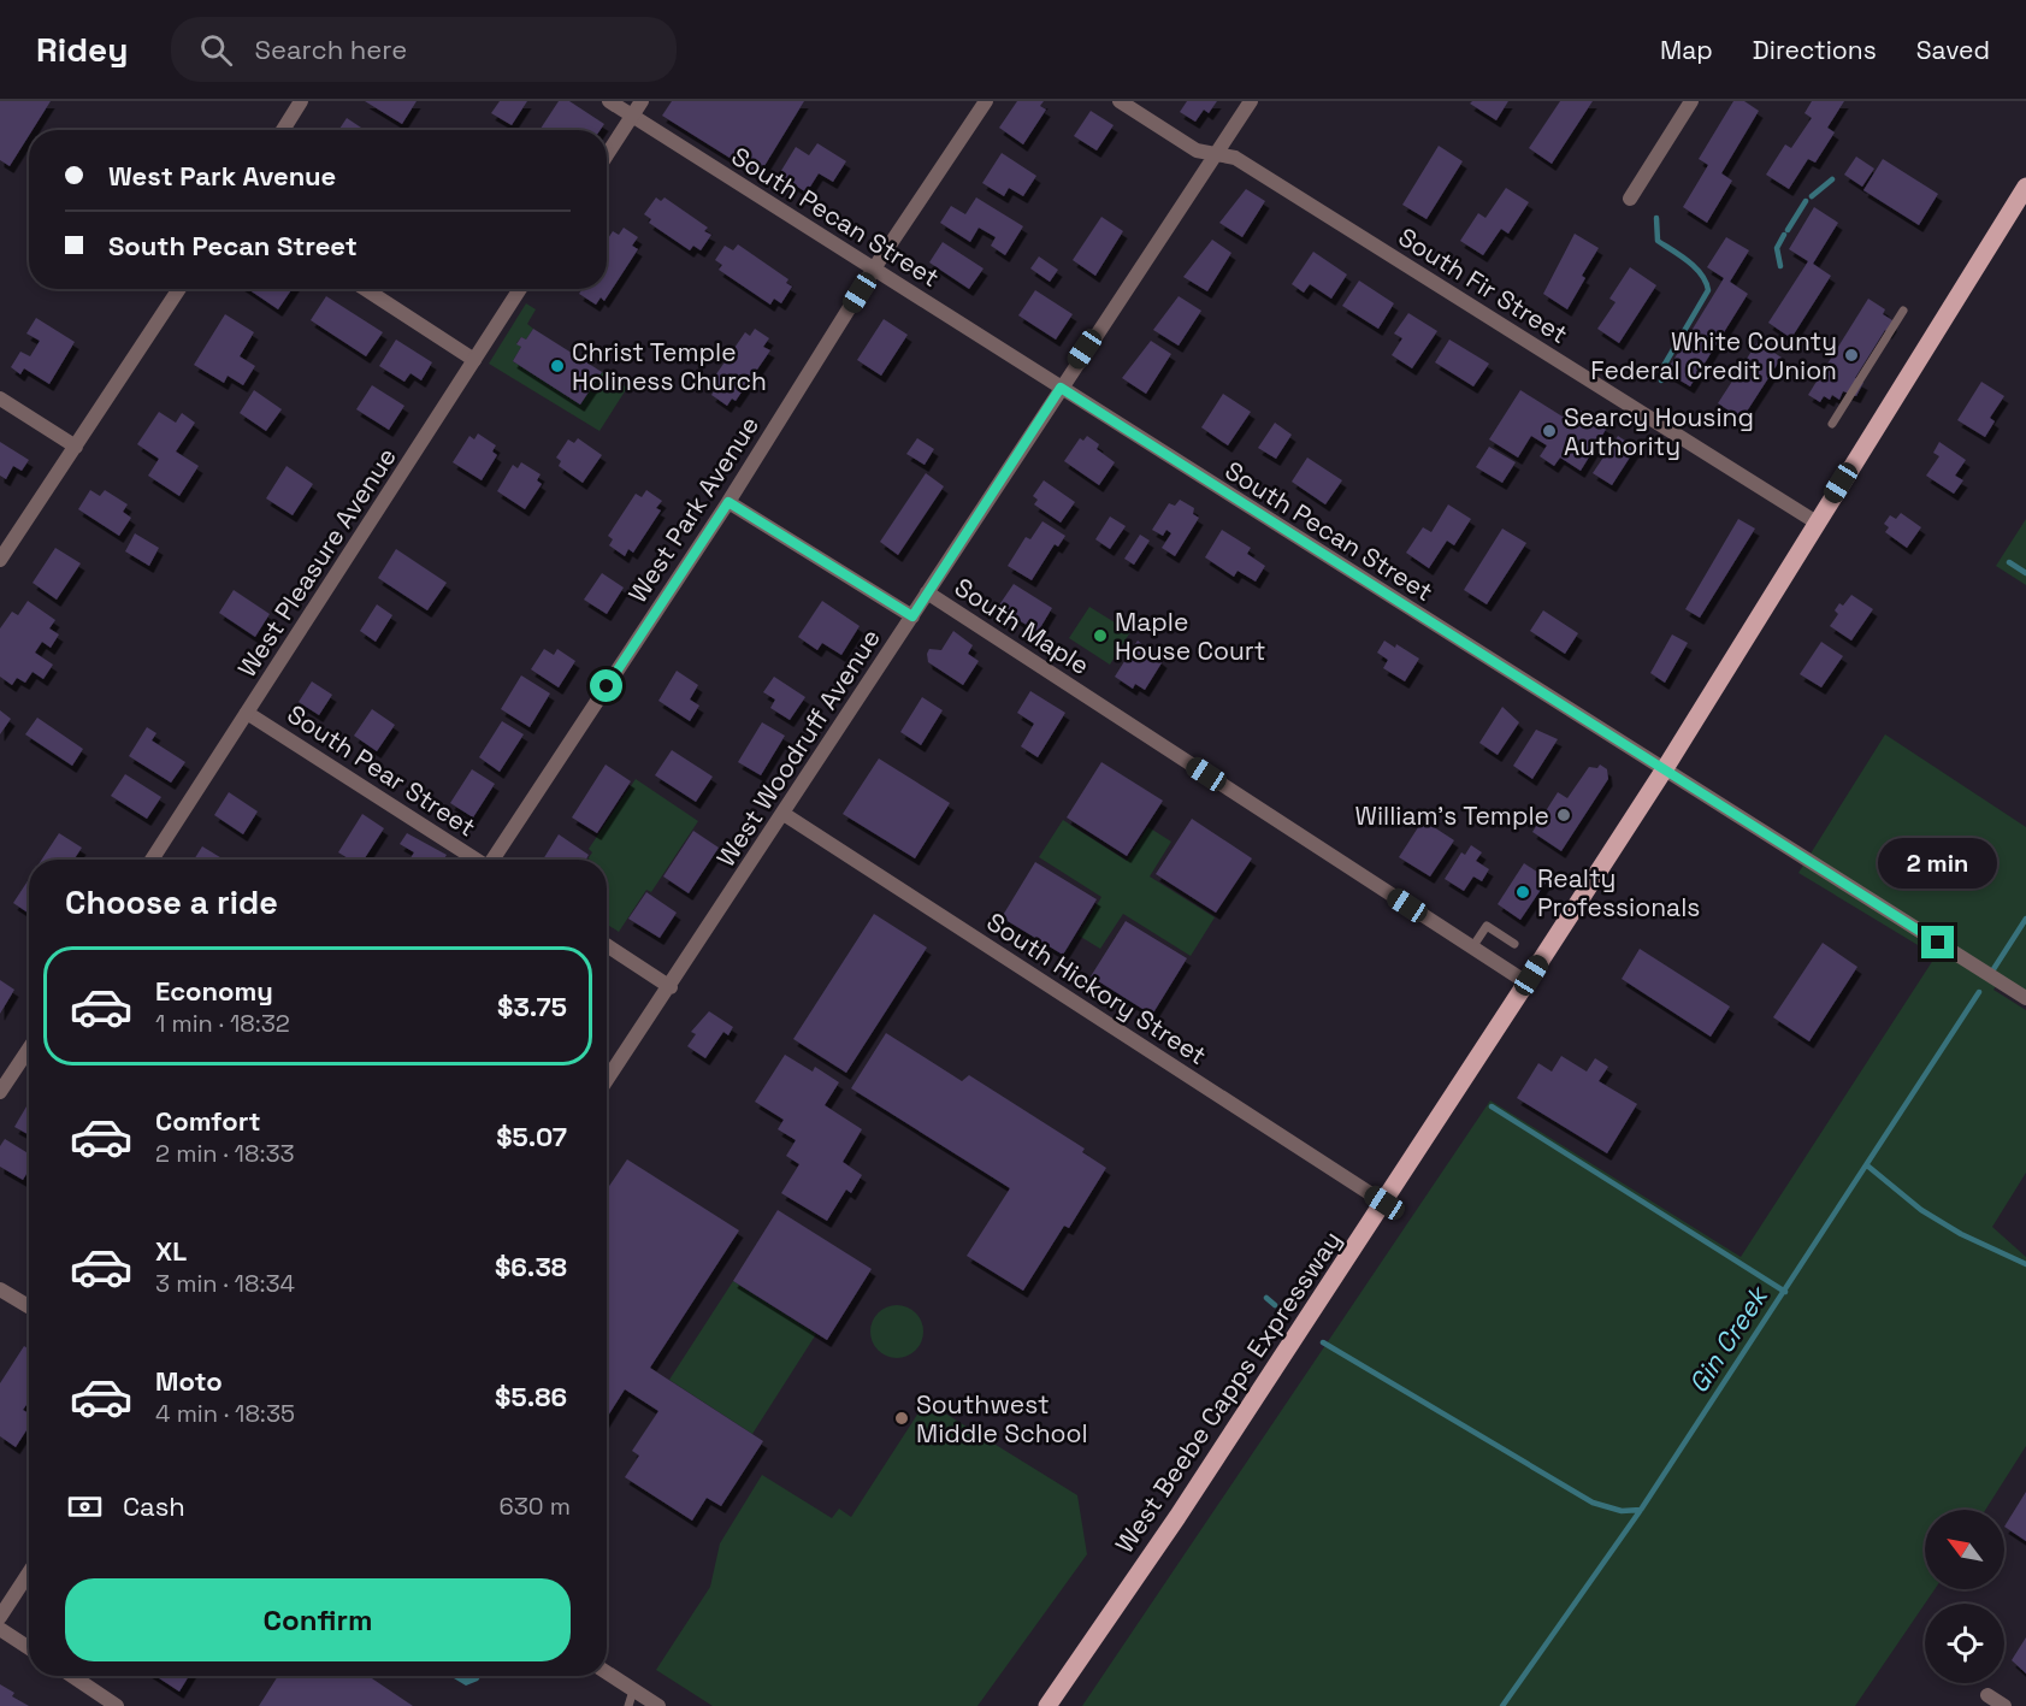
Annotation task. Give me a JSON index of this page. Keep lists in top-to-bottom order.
{
  "streets": {
    "main road": ["West Beebe Capps Expressway"],
    "street": [
      "South Pecan Street",
      "South Fir Street",
      "West Park Avenue",
      "West Pleasure Avenue",
      "South Maple",
      "West Woodruff Avenue",
      "South Pear Street",
      "South Hickory Street"
    ]
  },
  "crossings": [
    ["South Pecan Street", "West Park Avenue"],
    ["South Pecan Street", "West Woodruff Avenue"],
    ["South Pecan Street", "West Beebe Capps Expressway"],
    ["South Fir Street", "West Woodruff Avenue"],
    ["South Fir Street", "West Beebe Capps Expressway"],
    ["West Pleasure Avenue", "South Pear Street"],
    ["South Maple", "West Woodruff Avenue"],
    ["South Maple", "West Beebe Capps Expressway"],
    ["West Woodruff Avenue", "South Hickory Street"],
    ["South Hickory Street", "West Beebe Capps Expressway"]
  ],
  "water": ["Gin Creek"],
  "places": [
    "White County Federal Credit Union",
    "Christ Temple Holiness Church",
    "Searcy Housing Authority",
    "Maple House Court",
    "William's Temple",
    "Realty Professionals",
    "Southwest Middle School"
  ],
  "north": "top left",
  "page": {
    "header": "Ridey",
    "search": "Search here",
    "nav": ["Map", "Directions", "Saved"],
    "banner": ["West Park Avenue", "South Pecan Street"],
    "bubble": "2 min",
    "heading": "Choose a ride",
    "list": [
      {
        "name": "Economy",
        "note": "1 min · 18:32",
        "value": "$3.75"
      },
      {
        "name": "Comfort",
        "note": "2 min · 18:33",
        "value": "$5.07"
      },
      {
        "name": "XL",
        "note": "3 min · 18:34",
        "value": "$6.38"
      },
      {
        "name": "Moto",
        "note": "4 min · 18:35",
        "value": "$5.86"
      }
    ],
    "pay": ["Cash", "630 m"],
    "buttons": "Confirm"
  }
}
